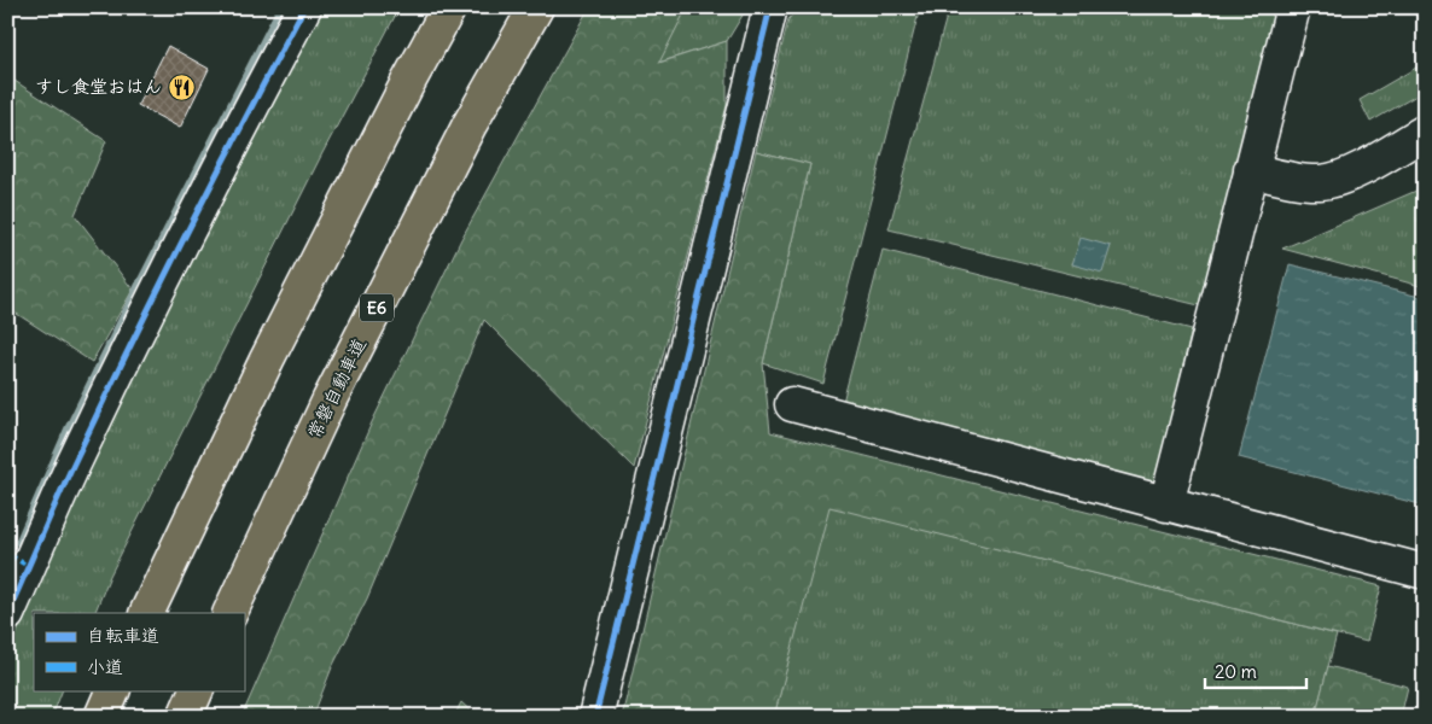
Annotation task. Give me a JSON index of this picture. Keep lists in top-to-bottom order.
{
  "streets": {
    "highway": ["E6", "常磐自動車道"]
  },
  "places": {
    "restaurant": ["すし食堂おはん"]
  },
  "legend": ["自転車道", "小道"],
  "scale_bar": "20 m"
}
